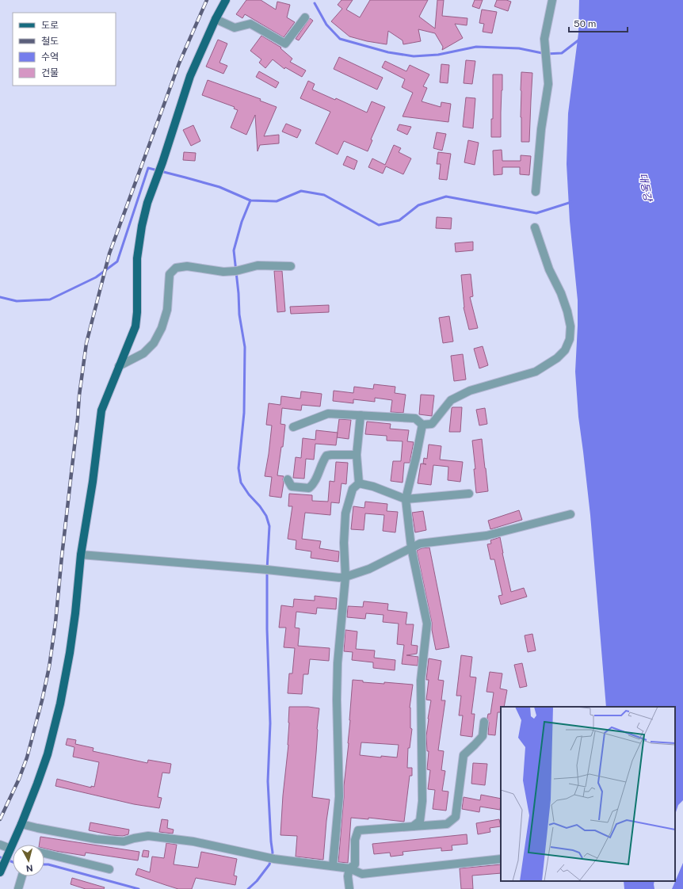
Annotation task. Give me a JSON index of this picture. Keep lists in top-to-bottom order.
{
  "water": ["대동강"],
  "legend": [
    "도로",
    "철도",
    "수역",
    "건물"
  ],
  "scale_bar": "50 m",
  "north": "bottom"
}
